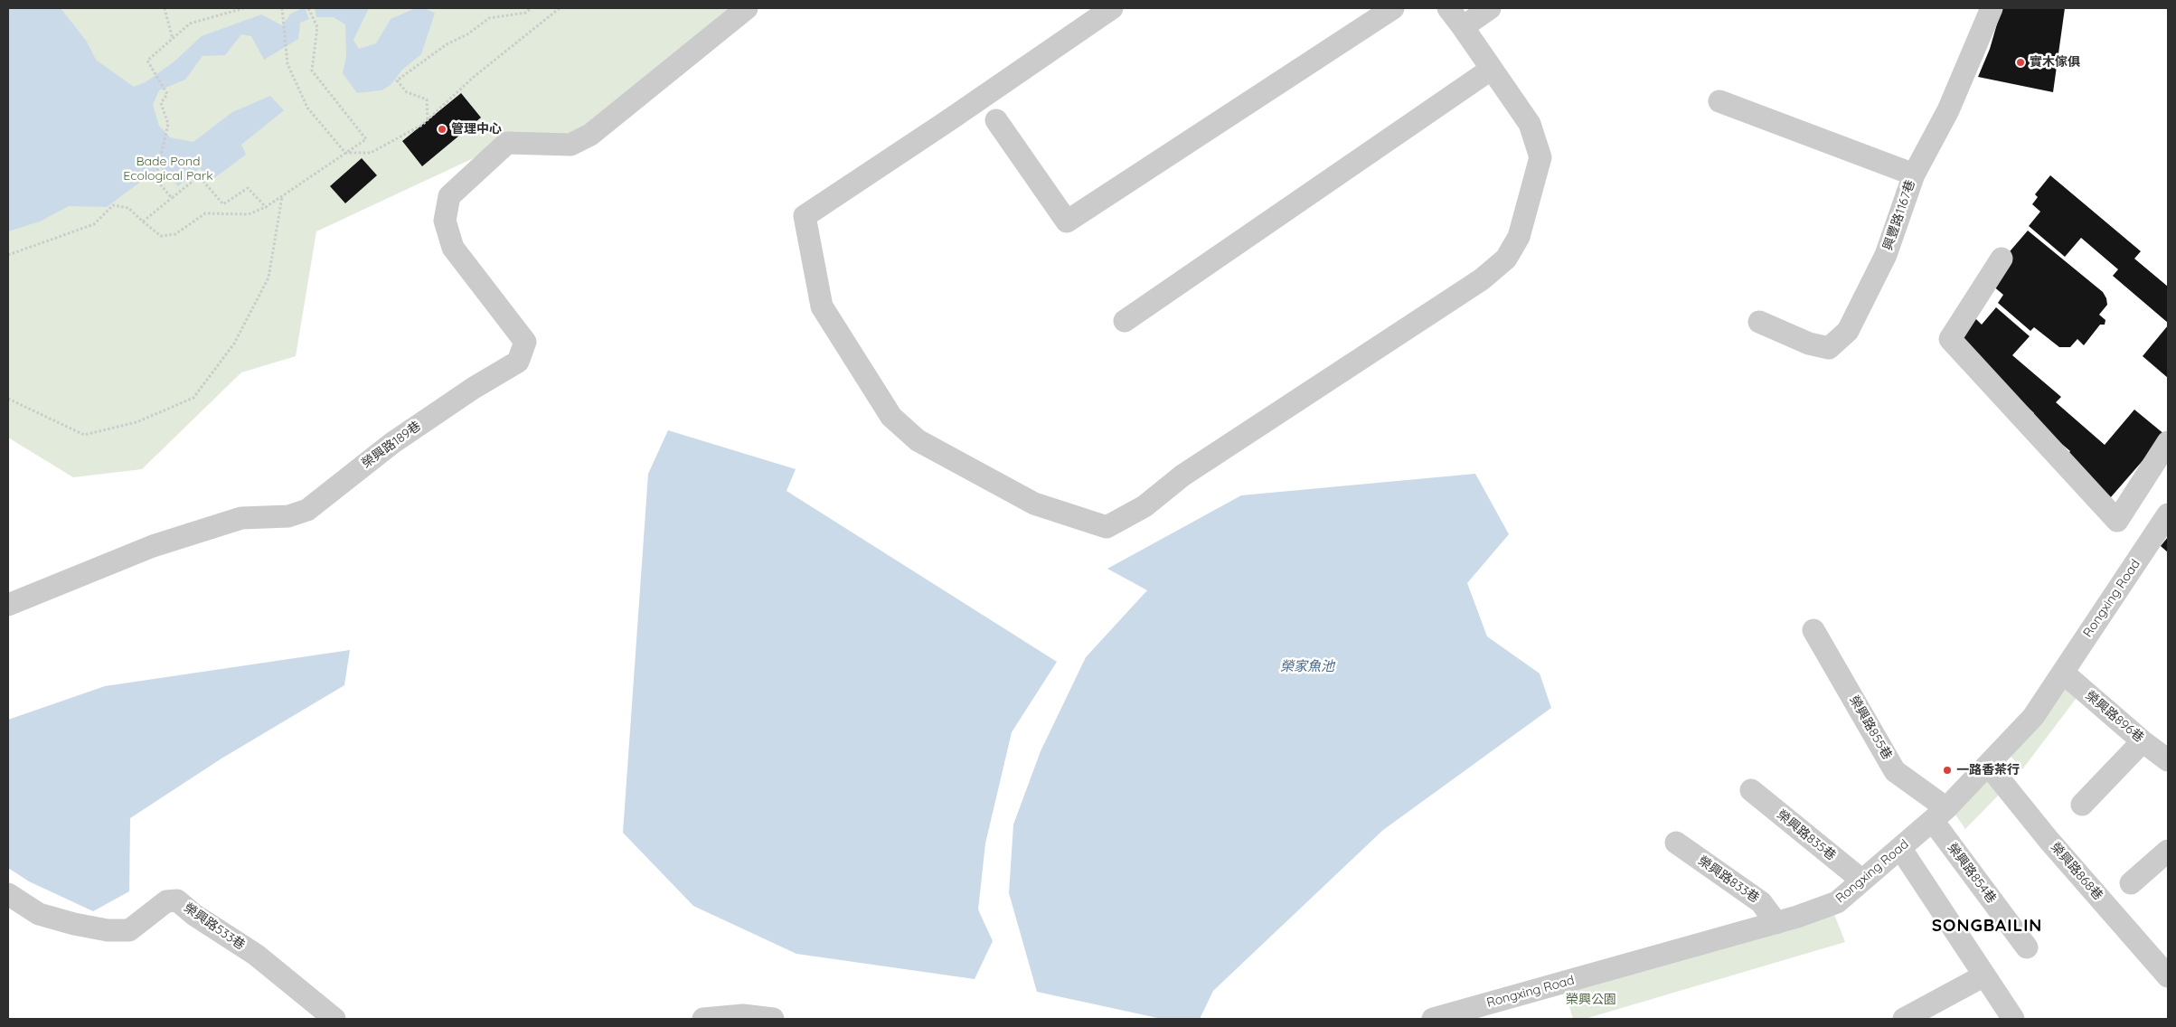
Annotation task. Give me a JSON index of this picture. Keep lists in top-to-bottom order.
{
  "streets": {
    "street": [
      "興豐路1167巷",
      "榮興路189巷",
      "Rongxing Road",
      "榮興路896巷",
      "榮興路855巷",
      "榮興路835巷",
      "榮興路868巷",
      "榮興路854巷",
      "榮興路833巷",
      "榮興路533巷"
    ]
  },
  "crossings": [
    ["Rongxing Road", "榮興路896巷"],
    ["Rongxing Road", "榮興路855巷"],
    ["Rongxing Road", "榮興路835巷"],
    ["Rongxing Road", "榮興路868巷"],
    ["Rongxing Road", "榮興路854巷"],
    ["Rongxing Road", "榮興路833巷"],
    ["榮興路855巷", "榮興路854巷"]
  ],
  "districts": ["SONGBAILIN"],
  "water": ["榮家魚池"],
  "parks": ["Bade Pond Ecological Park", "榮興公園"],
  "places": ["實木傢俱", "管理中心", "一路香茶行"]
}
